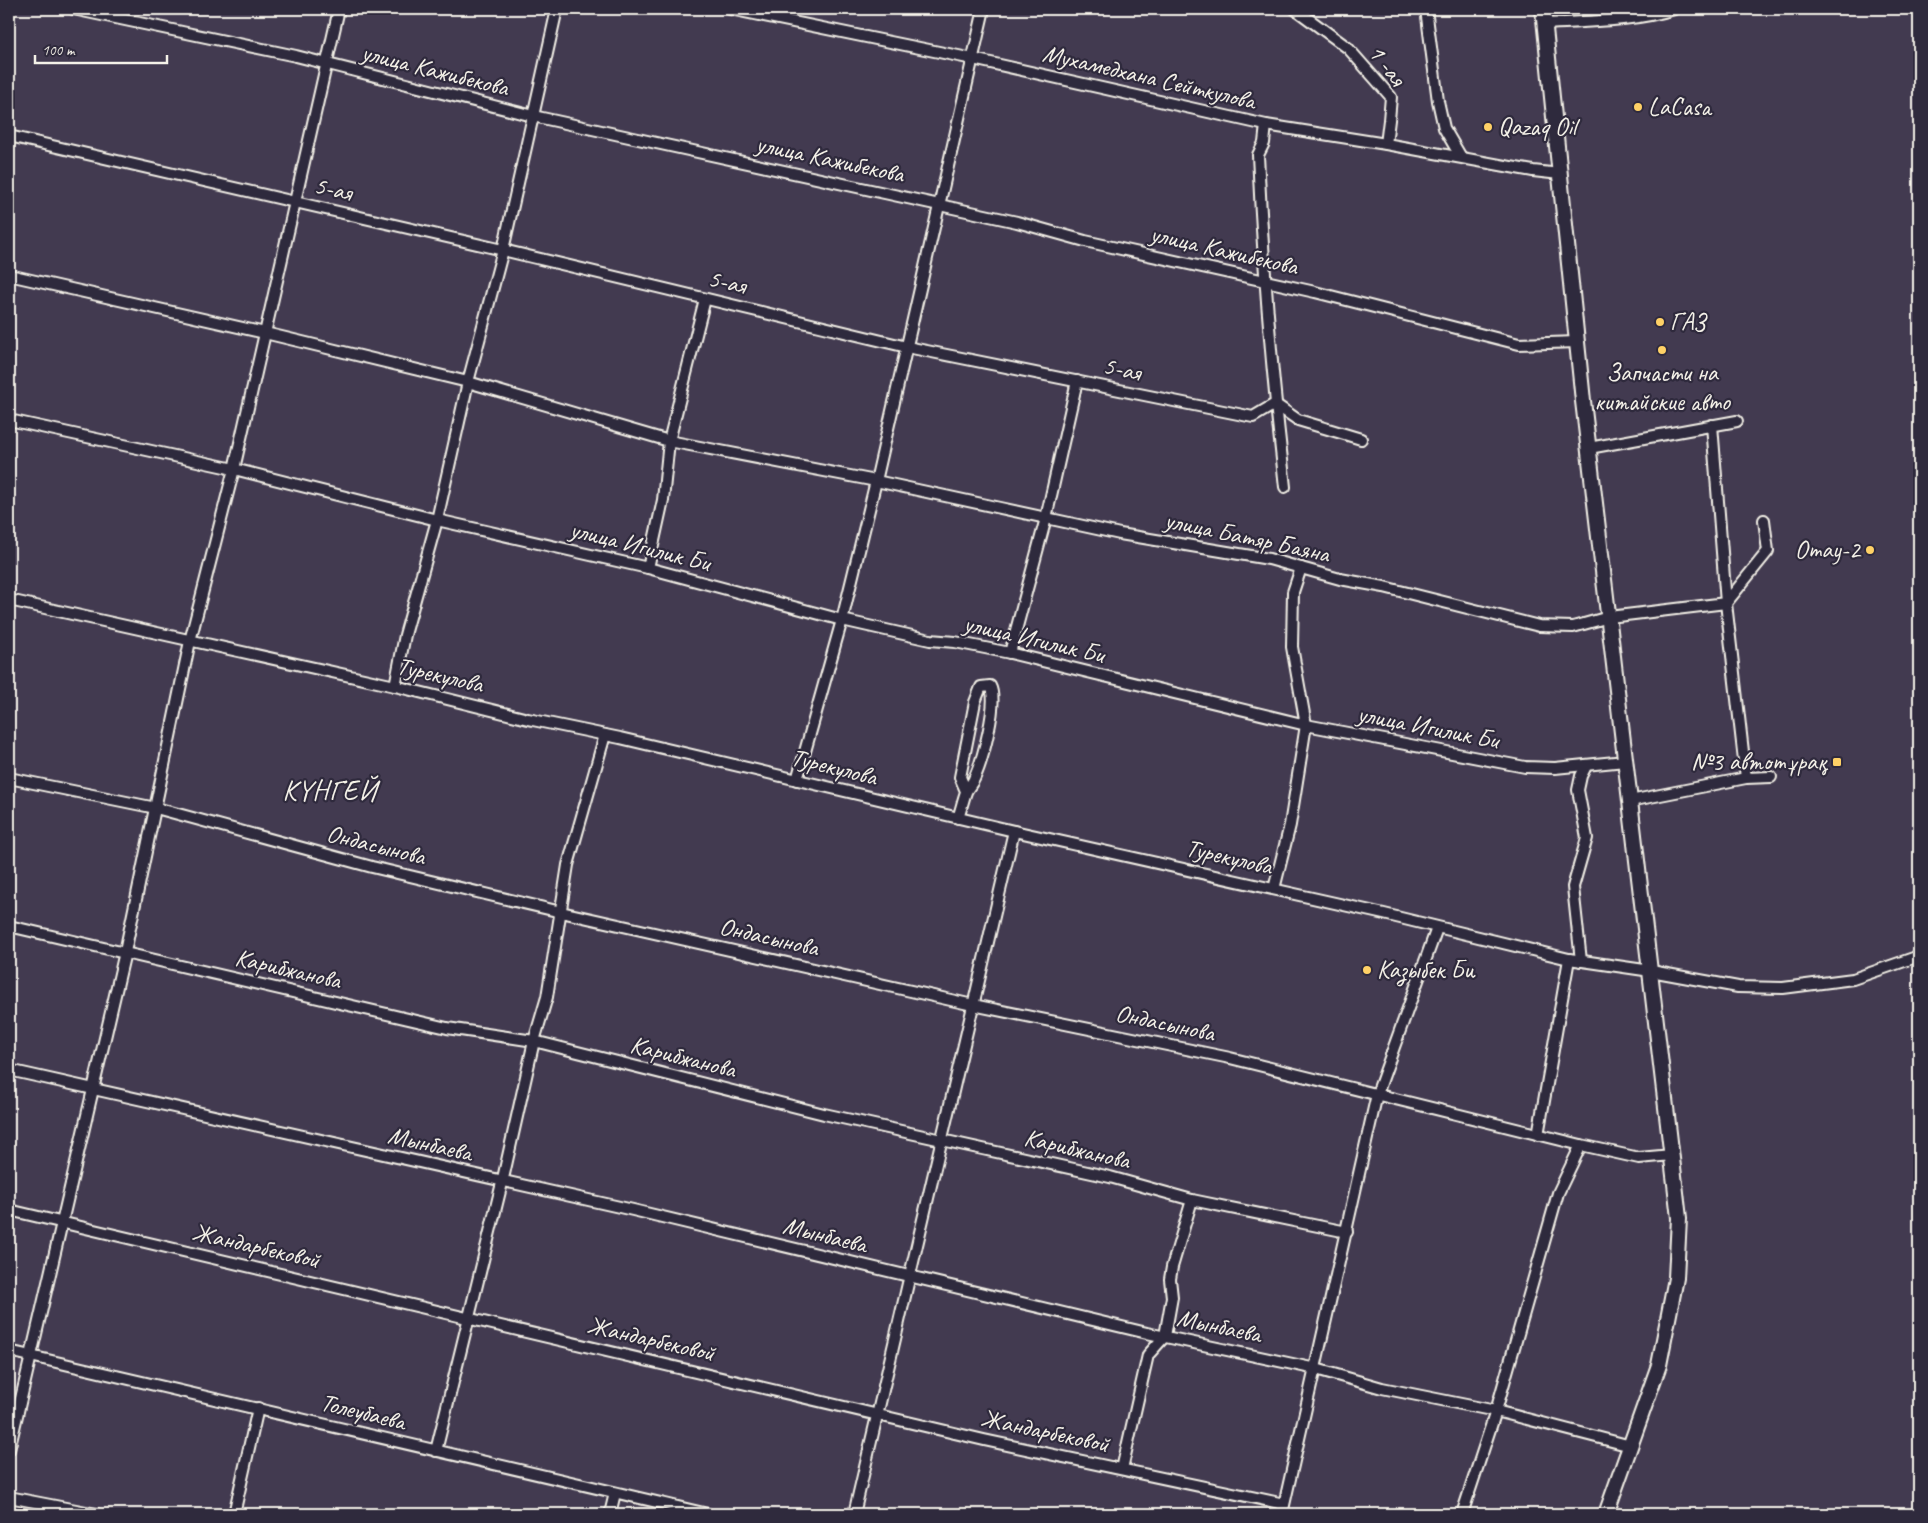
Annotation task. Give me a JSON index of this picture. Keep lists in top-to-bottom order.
{
  "streets": {
    "street": [
      "1 -ая",
      "улица Кажибекова",
      "Мухамедхана Сейткулова",
      "5-ая",
      "улица Батяр Баяна",
      "улица Игилик Би",
      "Турекулова",
      "Ондасынова",
      "Карибжанова",
      "Мынбаева",
      "Жандарбековой",
      "Толеубаева"
    ]
  },
  "crossings": [
    ["1 -ая", "Мухамедхана Сейткулова"]
  ],
  "districts": ["КҮНГЕЙ"],
  "places": {
    "other": [
      "LaCasa",
      "Qazaq Oil",
      "ГАЗ",
      "Запчасти на китайские авто",
      "Отау-2",
      "Казыбек Би"
    ],
    "transit": ["№3 автотұрақ"]
  },
  "scale_bar": "100 m"
}
